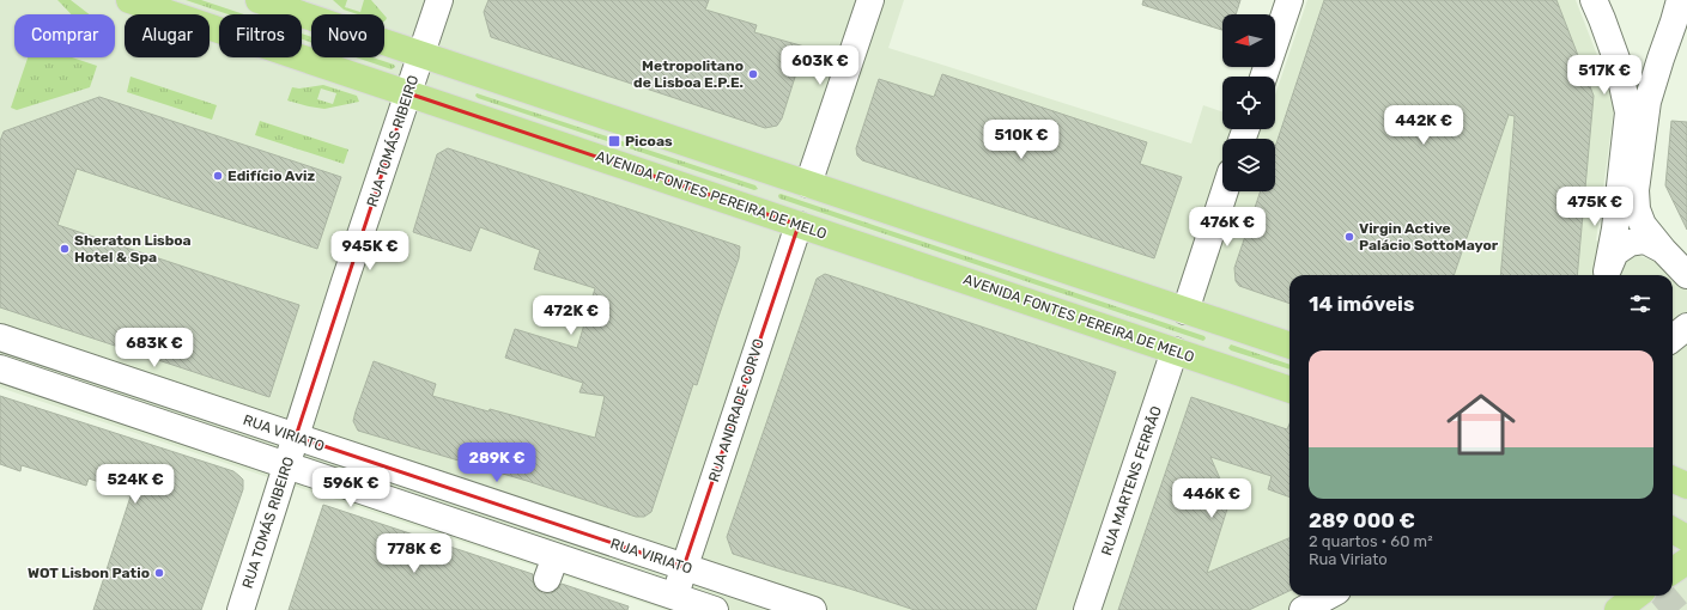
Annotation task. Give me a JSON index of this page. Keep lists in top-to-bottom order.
{
  "streets": {
    "main road": ["AVENIDA FONTES PEREIRA DE MELO"],
    "street": [
      "RUA TOMÁS RIBEIRO",
      "RUA ANDRADE CORVO",
      "RUA VIRIATO",
      "RUA MARTENS FERRÃO"
    ]
  },
  "crossings": [
    ["RUA TOMÁS RIBEIRO", "AVENIDA FONTES PEREIRA DE MELO"],
    ["RUA TOMÁS RIBEIRO", "RUA VIRIATO"],
    ["AVENIDA FONTES PEREIRA DE MELO", "RUA ANDRADE CORVO"],
    ["AVENIDA FONTES PEREIRA DE MELO", "RUA MARTENS FERRÃO"],
    ["RUA ANDRADE CORVO", "RUA VIRIATO"]
  ],
  "places": {
    "other": [
      "Metropolitano de Lisboa E.P.E.",
      "Edifício Aviz",
      "Virgin Active Palácio SottoMayor",
      "Sheraton Lisboa Hotel & Spa",
      "WOT Lisbon Patio"
    ],
    "transit": ["Picoas"]
  },
  "north": "left",
  "page": {
    "chip": [
      "Comprar",
      "Alugar",
      "Filtros",
      "Novo"
    ],
    "price": [
      "603K €",
      "517K €",
      "442K €",
      "510K €",
      "475K €",
      "476K €",
      "945K €",
      "472K €",
      "683K €",
      "289K €",
      "524K €",
      "596K €",
      "446K €",
      "778K €"
    ],
    "heading": "14 imóveis",
    "list": [
      {
        "name": "289 000 €",
        "note": "2 quartos · 60 m² · Rua Viriato"
      }
    ]
  }
}
